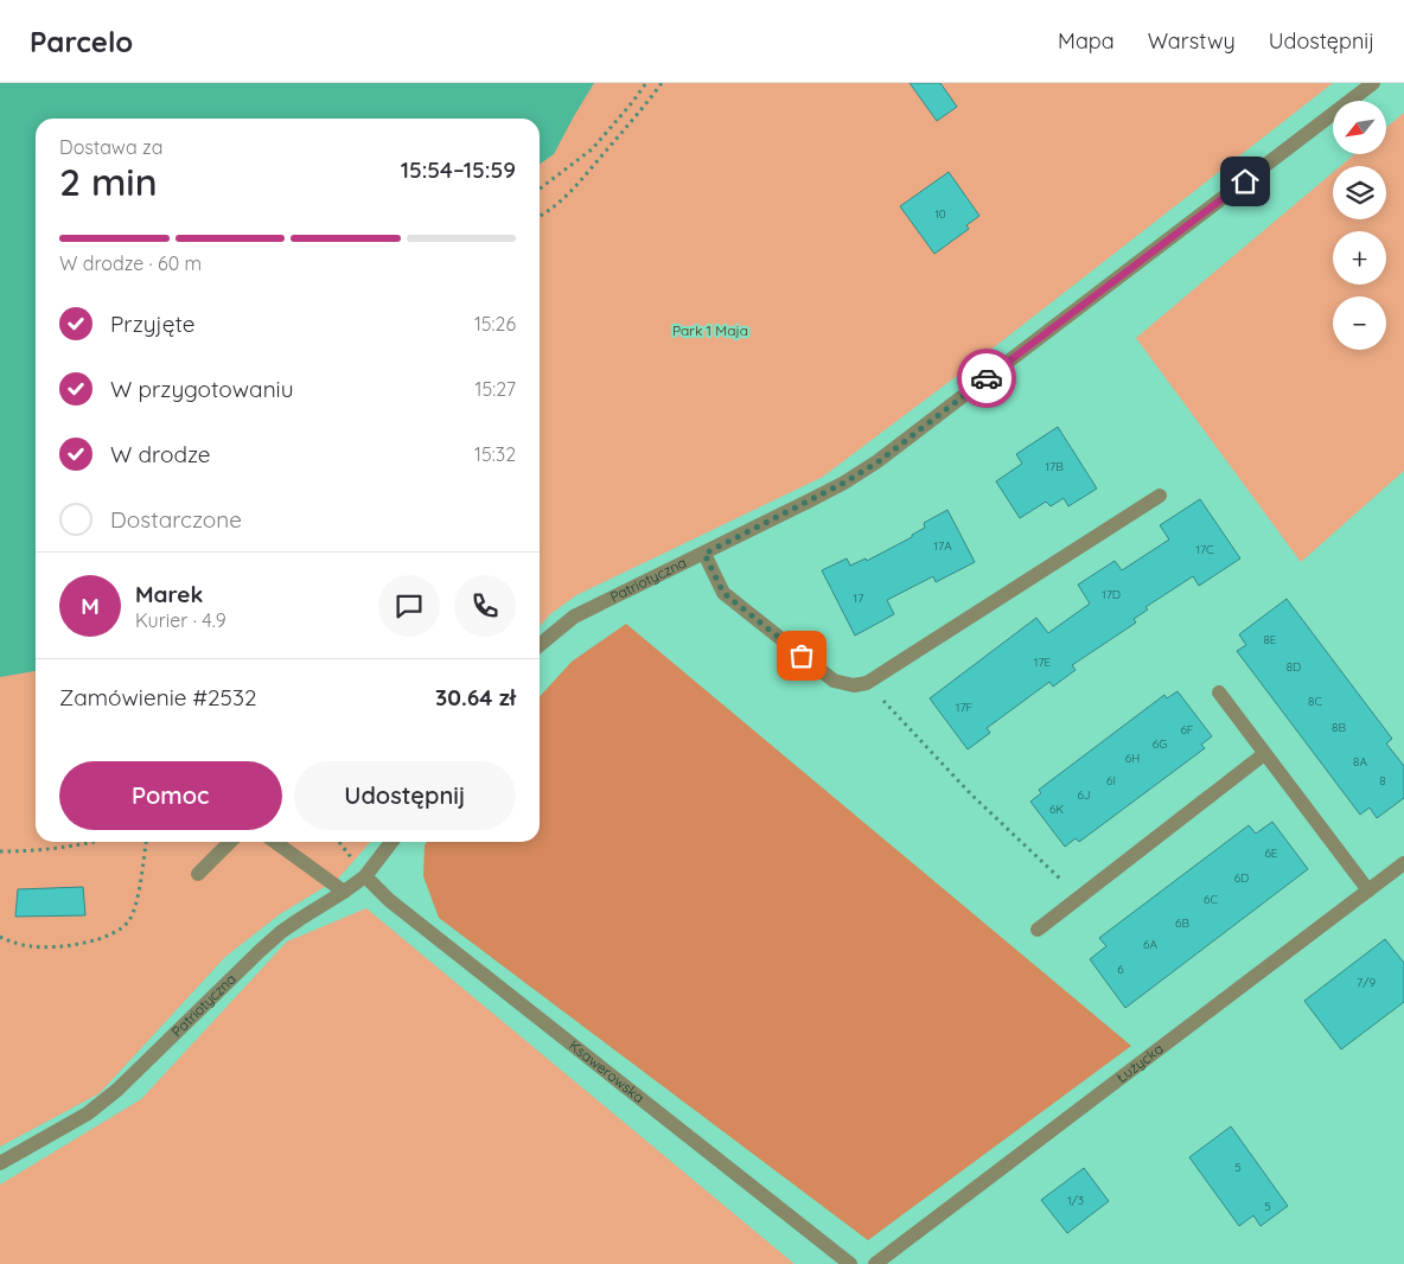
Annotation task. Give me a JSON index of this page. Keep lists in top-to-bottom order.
{
  "streets": {
    "street": ["Patriotyczna", "Łużycka", "Ksawerowska"]
  },
  "crossings": [
    ["Patriotyczna", "Ksawerowska"]
  ],
  "parks": ["Park 1 Maja"],
  "house_numbers": [
    "10",
    "17B",
    "17A",
    "17C",
    "17D",
    "17",
    "8E",
    "17E",
    "8D",
    "8C",
    "17F",
    "8B",
    "6F",
    "6G",
    "6H",
    "8A",
    "6I",
    "8",
    "6J",
    "6K",
    "6E",
    "6D",
    "6C",
    "6B",
    "6A",
    "6",
    "7/9",
    "5",
    "1/3",
    "5"
  ],
  "north": "bottom left",
  "page": {
    "header": "Parcelo",
    "nav": ["Mapa", "Warstwy", "Udostępnij"],
    "map_buttons": ["+", "−"],
    "heading": ["2 min", "Dostawa za", "15:54–15:59"],
    "panel": [
      "Marek",
      "Kurier · 4.9",
      "Zamówienie #2532",
      "30.64 zł"
    ],
    "bar": "W drodze · 60 m",
    "list": [
      ["Przyjęte", "15:26"],
      ["W przygotowaniu", "15:27"],
      ["W drodze", "15:32"],
      "Dostarczone"
    ],
    "round": "M",
    "buttons": ["Pomoc", "Udostępnij"]
  }
}
